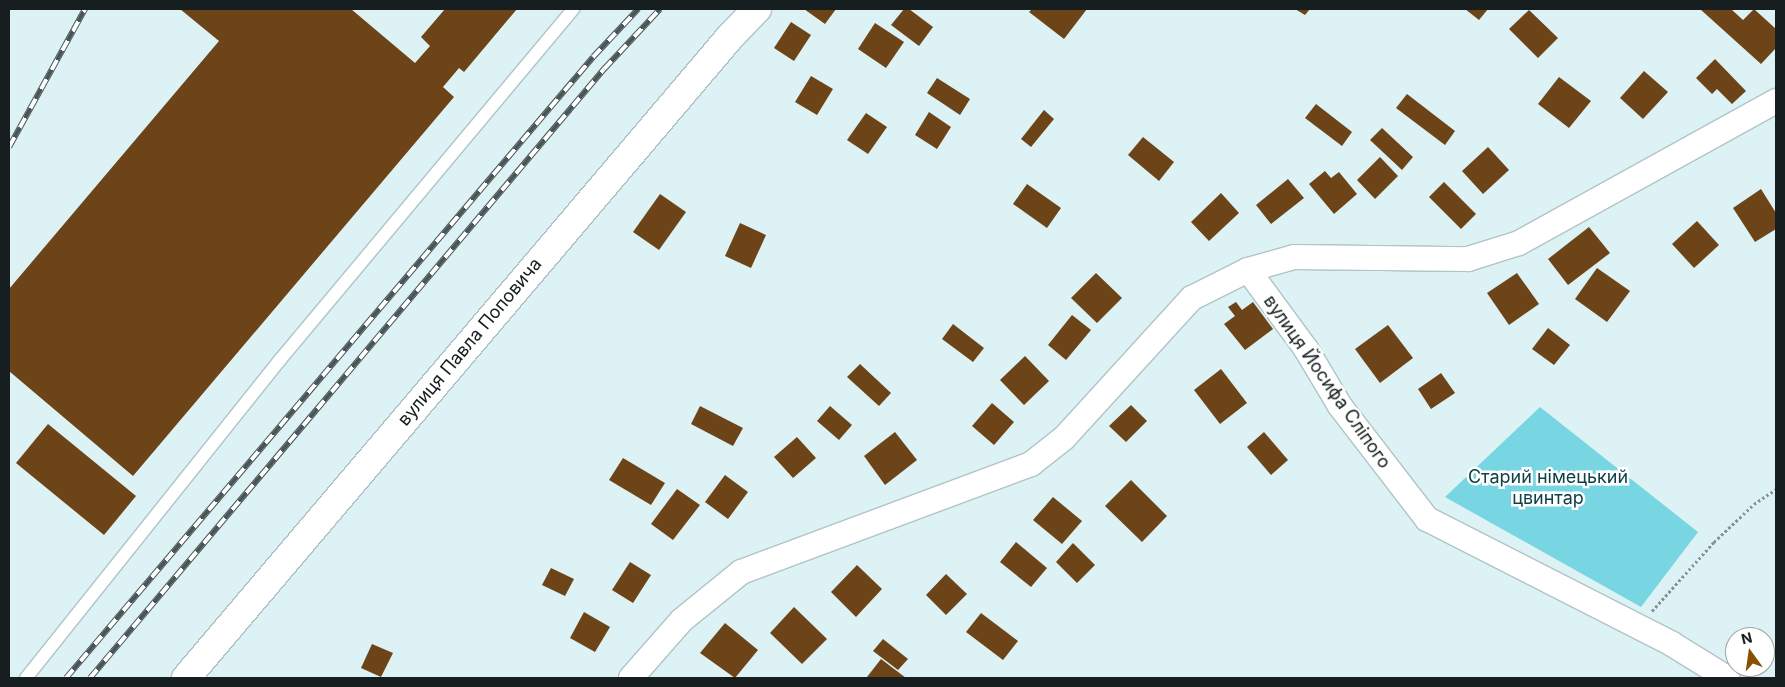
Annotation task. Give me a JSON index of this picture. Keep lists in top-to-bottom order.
{
  "streets": {
    "street": ["вулиця Павла Поповича", "вулиця Йосифа Сліпого"]
  },
  "parks": ["Старий німецький цвинтар"],
  "north": "top"
}
